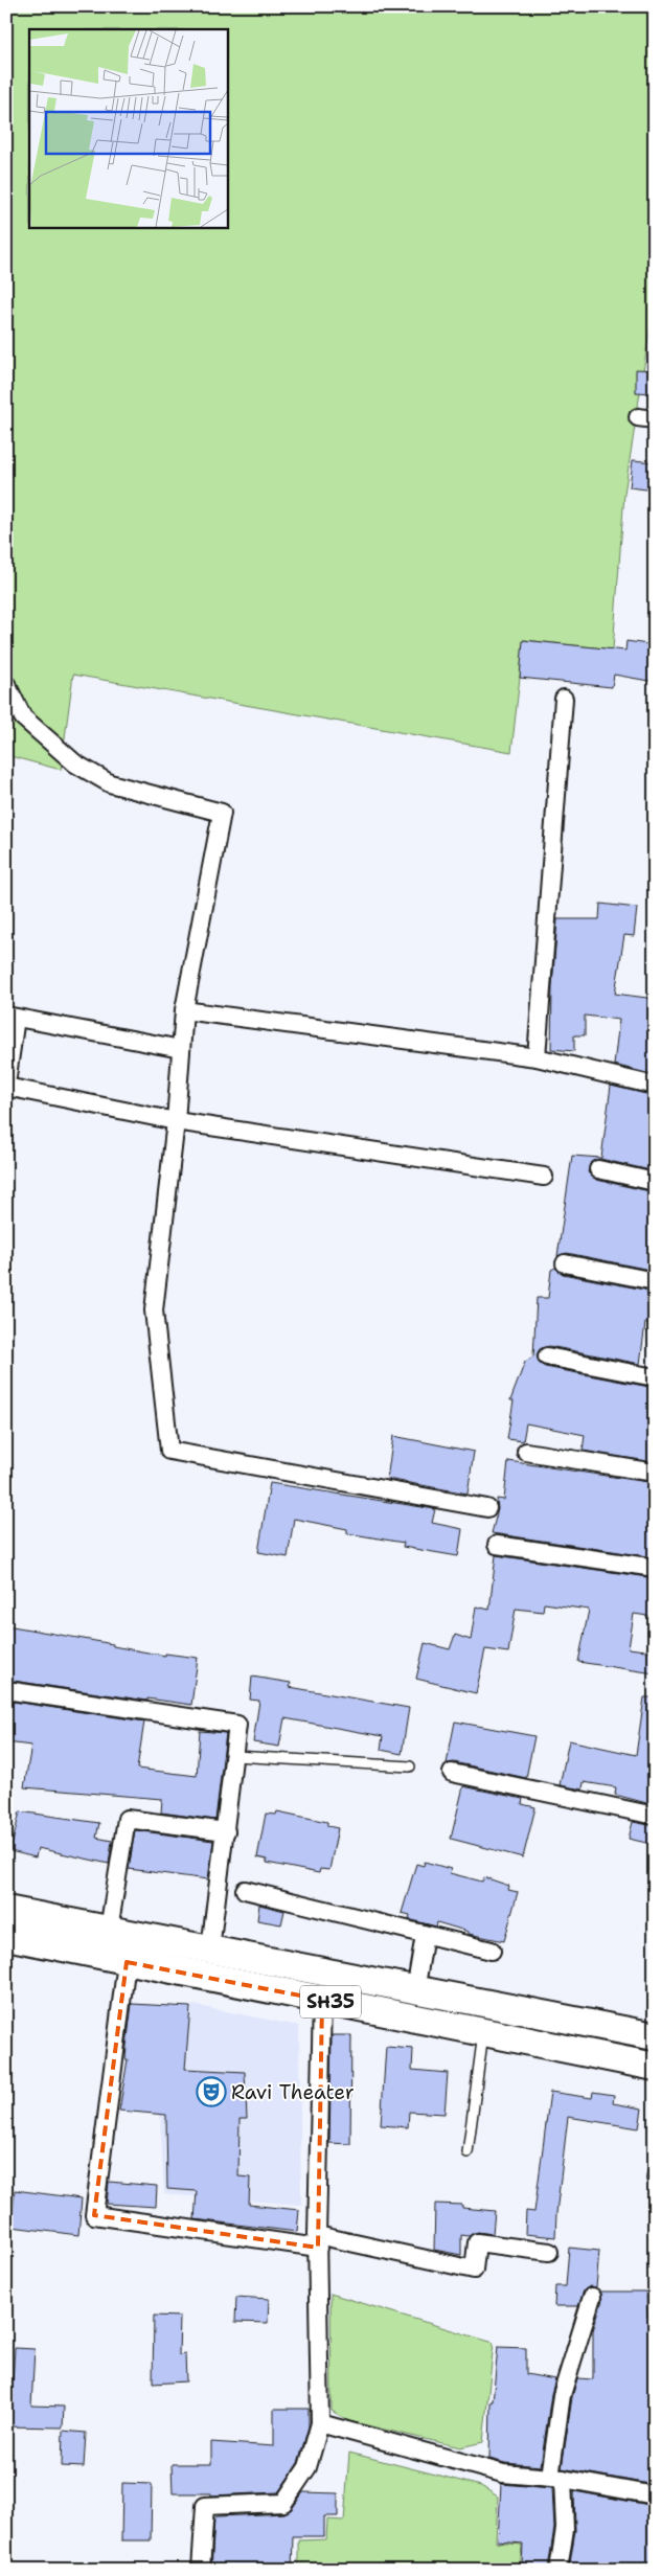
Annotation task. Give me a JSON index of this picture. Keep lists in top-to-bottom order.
{
  "streets": {
    "main road": ["SH35"]
  },
  "places": {
    "theatre": ["Ravi Theater"]
  }
}
